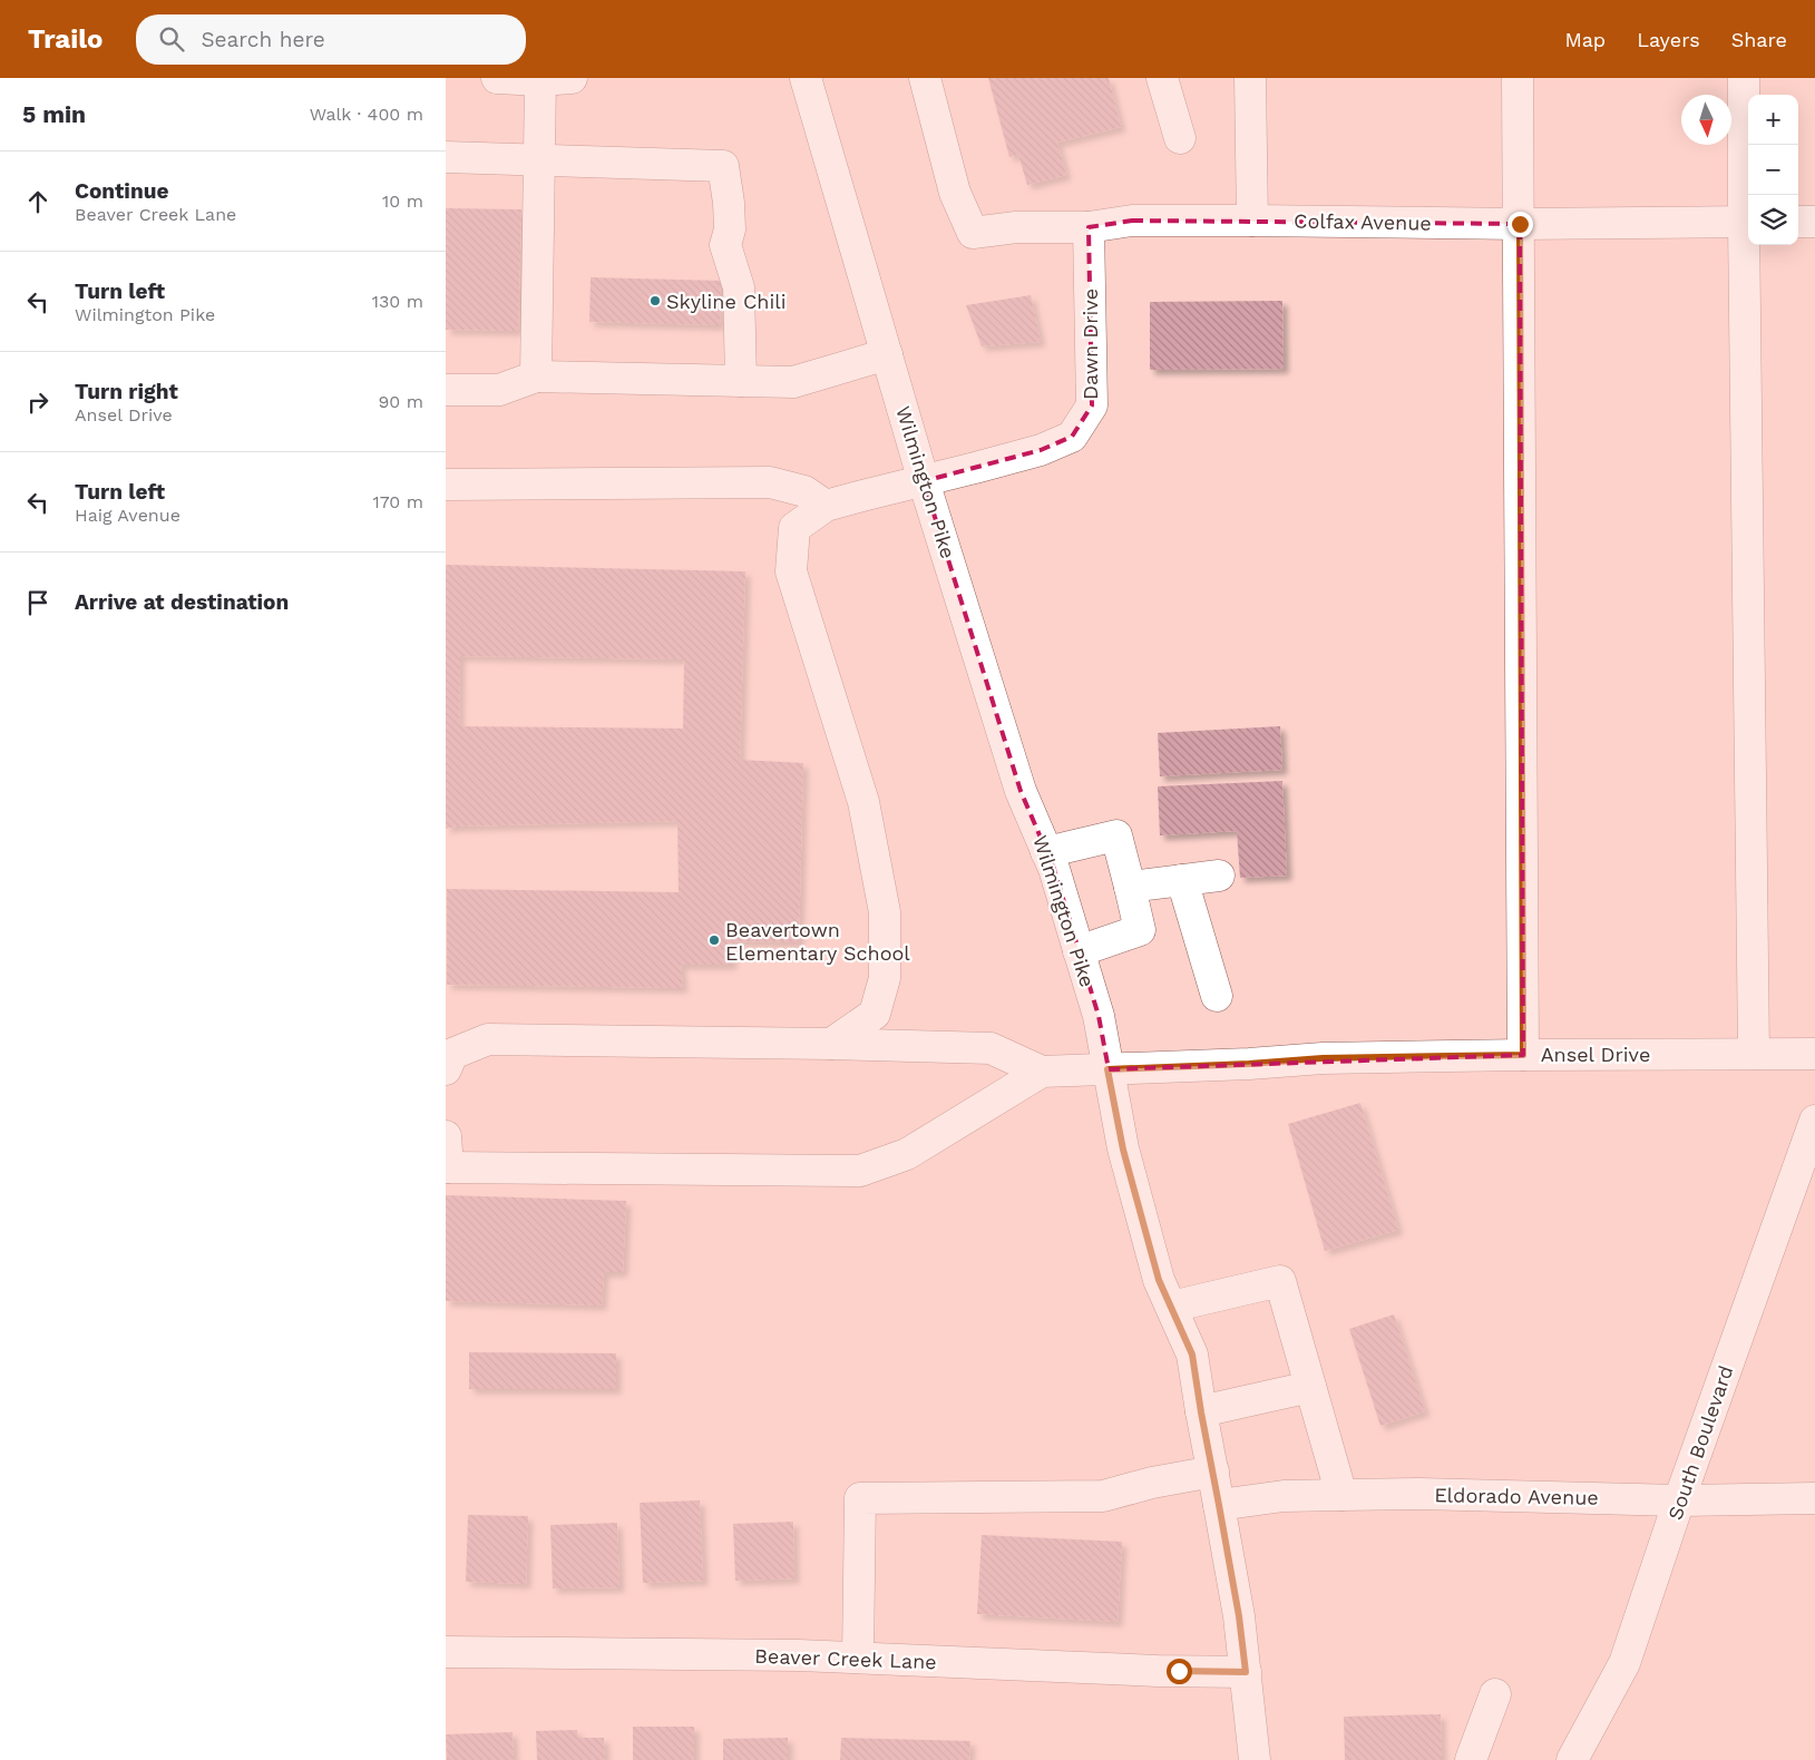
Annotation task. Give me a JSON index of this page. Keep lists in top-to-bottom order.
{
  "streets": {
    "street": [
      "Colfax Avenue",
      "Dawn Drive",
      "Wilmington Pike",
      "Ansel Drive",
      "South Boulevard",
      "Eldorado Avenue",
      "Beaver Creek Lane"
    ]
  },
  "crossings": [
    ["Colfax Avenue", "Dawn Drive"],
    ["Dawn Drive", "Wilmington Pike"],
    ["Wilmington Pike", "Ansel Drive"],
    ["Wilmington Pike", "Eldorado Avenue"],
    ["Wilmington Pike", "Beaver Creek Lane"],
    ["South Boulevard", "Eldorado Avenue"]
  ],
  "places": ["Skyline Chili", "Beavertown Elementary School"],
  "north": "bottom",
  "page": {
    "header": "Trailo",
    "search": "Search here",
    "nav": ["Map", "Layers", "Share"],
    "heading": ["5 min", "Walk · 400 m"],
    "map_buttons": ["+", "−"],
    "list": [
      ["Continue", "Beaver Creek Lane", "10 m"],
      ["Turn left", "Wilmington Pike", "130 m"],
      ["Turn right", "Ansel Drive", "90 m"],
      ["Turn left", "Haig Avenue", "170 m"],
      "Arrive at destination"
    ]
  }
}
